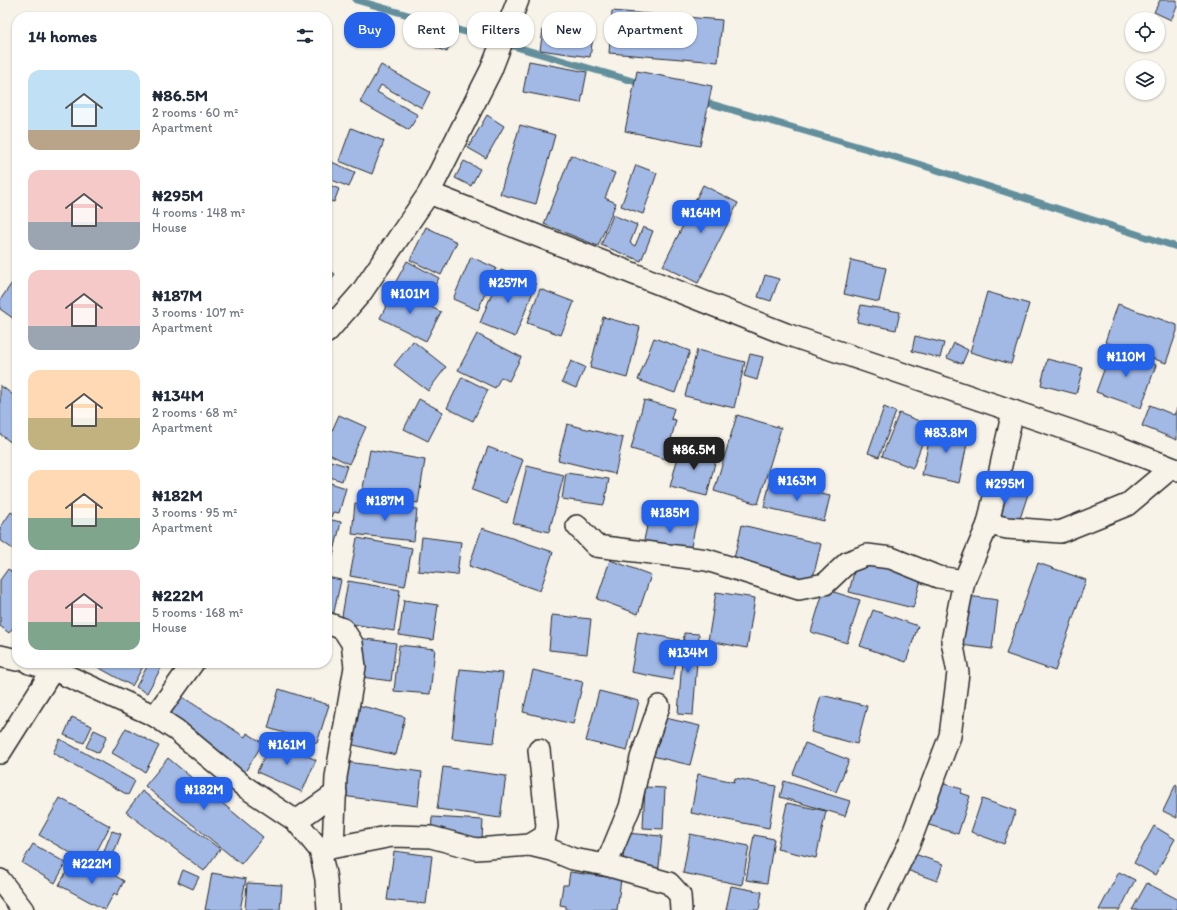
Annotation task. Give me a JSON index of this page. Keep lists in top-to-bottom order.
{
  "page": {
    "chip": [
      "Buy",
      "Rent",
      "Filters",
      "New",
      "Apartment"
    ],
    "heading": "14 homes",
    "list": [
      {
        "name": "₦86.5M",
        "note": "2 rooms · 60 m² · Apartment"
      },
      {
        "name": "₦295M",
        "note": "4 rooms · 148 m² · House"
      },
      {
        "name": "₦187M",
        "note": "3 rooms · 107 m² · Apartment"
      },
      {
        "name": "₦134M",
        "note": "2 rooms · 68 m² · Apartment"
      },
      {
        "name": "₦182M",
        "note": "3 rooms · 95 m² · Apartment"
      },
      {
        "name": "₦222M",
        "note": "5 rooms · 168 m² · House"
      }
    ],
    "price": [
      "₦164M",
      "₦257M",
      "₦101M",
      "₦110M",
      "₦83.8M",
      "₦86.5M",
      "₦163M",
      "₦295M",
      "₦187M",
      "₦185M",
      "₦134M",
      "₦161M",
      "₦182M",
      "₦222M"
    ]
  }
}
